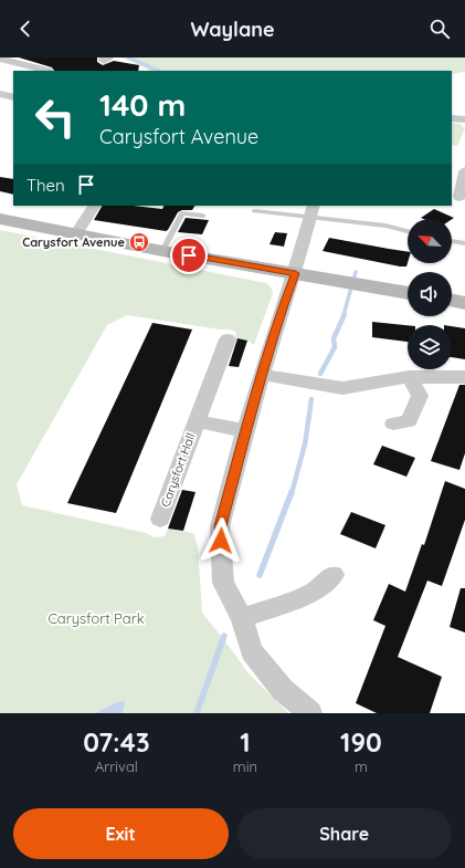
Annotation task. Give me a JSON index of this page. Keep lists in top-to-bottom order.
{
  "streets": {
    "street": ["Carysfort Hall"]
  },
  "parks": ["Carysfort Park"],
  "places": {
    "bus stop": ["Carysfort Avenue"]
  },
  "north": "top left",
  "page": {
    "header": "Waylane",
    "turn": ["140 m", "Carysfort Avenue"],
    "then": "Then",
    "eta": [
      "07:43",
      "Arrival",
      "1",
      "min",
      "190",
      "m"
    ],
    "buttons": ["Exit", "Share"]
  }
}
